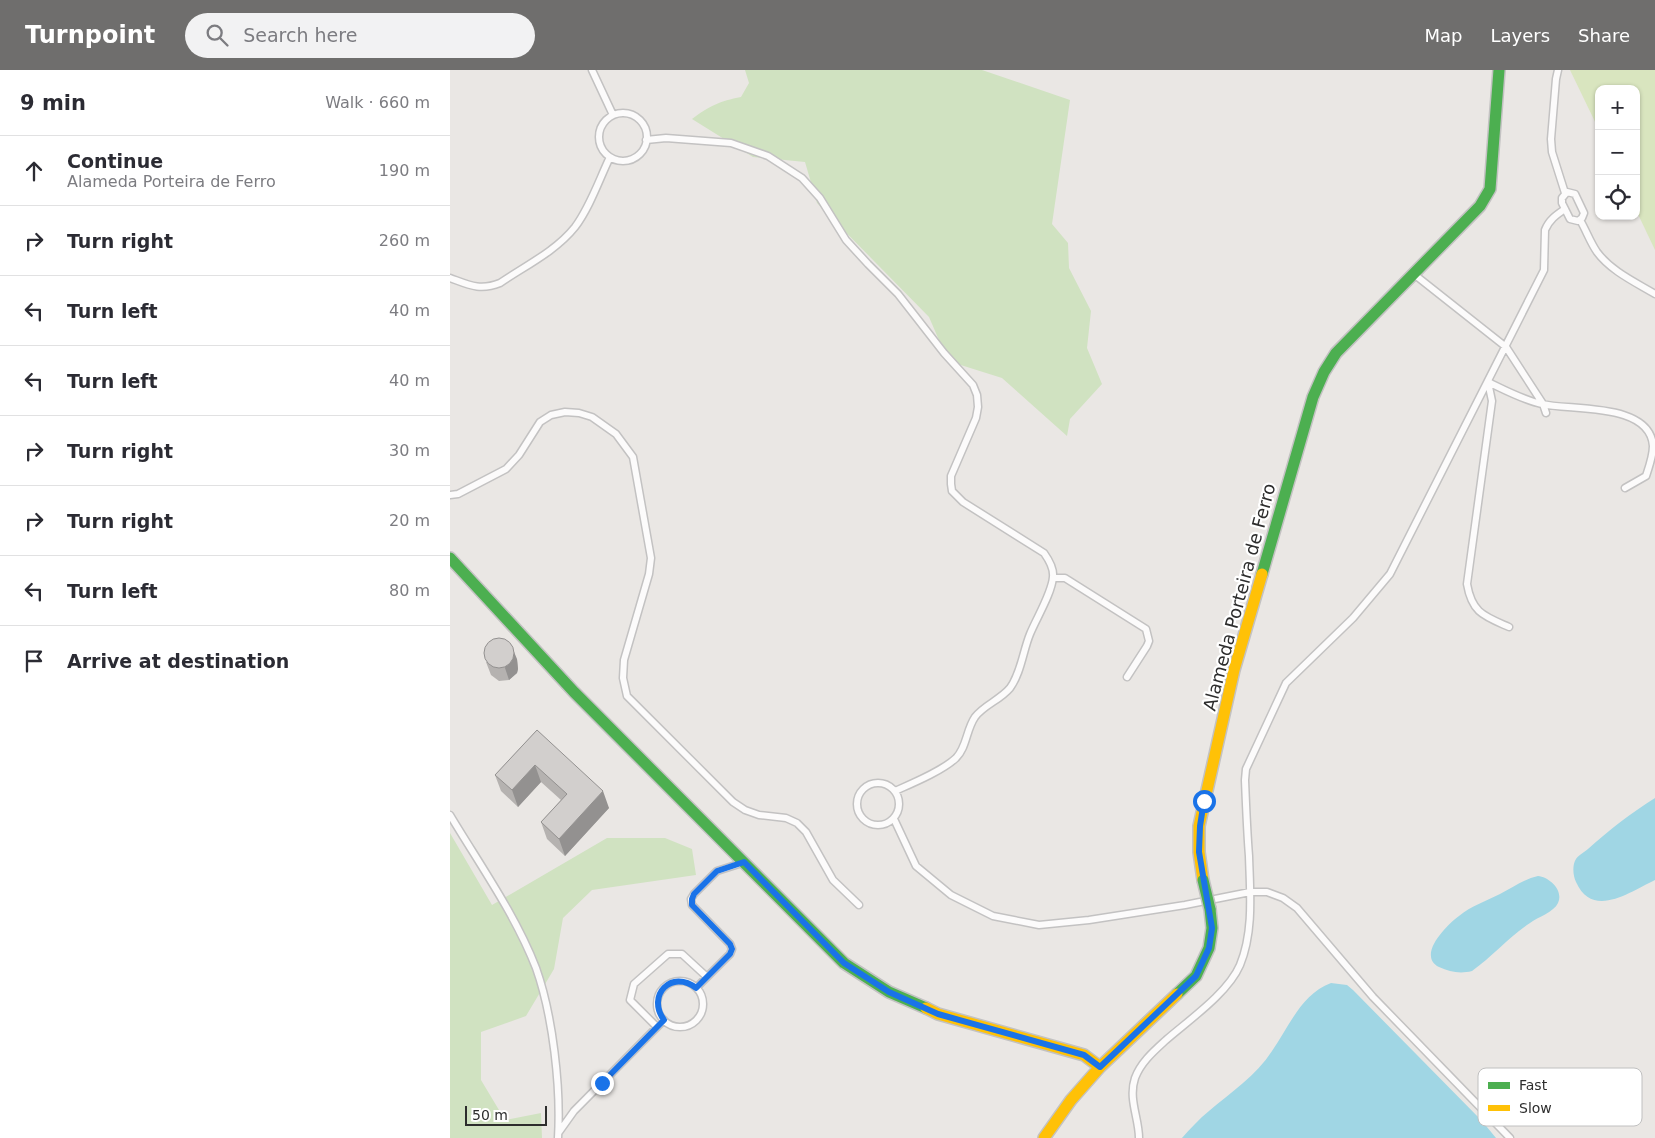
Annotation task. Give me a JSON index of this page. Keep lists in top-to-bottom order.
{
  "streets": {
    "street": ["Alameda Porteira de Ferro"]
  },
  "legend": ["Fast", "Slow"],
  "scale_bar": "50 m",
  "page": {
    "header": "Turnpoint",
    "search": "Search here",
    "nav": ["Map", "Layers", "Share"],
    "heading": ["9 min", "Walk · 660 m"],
    "map_buttons": ["+", "−"],
    "list": [
      ["Continue", "Alameda Porteira de Ferro", "190 m"],
      ["Turn right", "260 m"],
      ["Turn left", "40 m"],
      ["Turn left", "40 m"],
      ["Turn right", "30 m"],
      ["Turn right", "20 m"],
      ["Turn left", "80 m"],
      "Arrive at destination"
    ],
    "scale": "50 m"
  }
}
